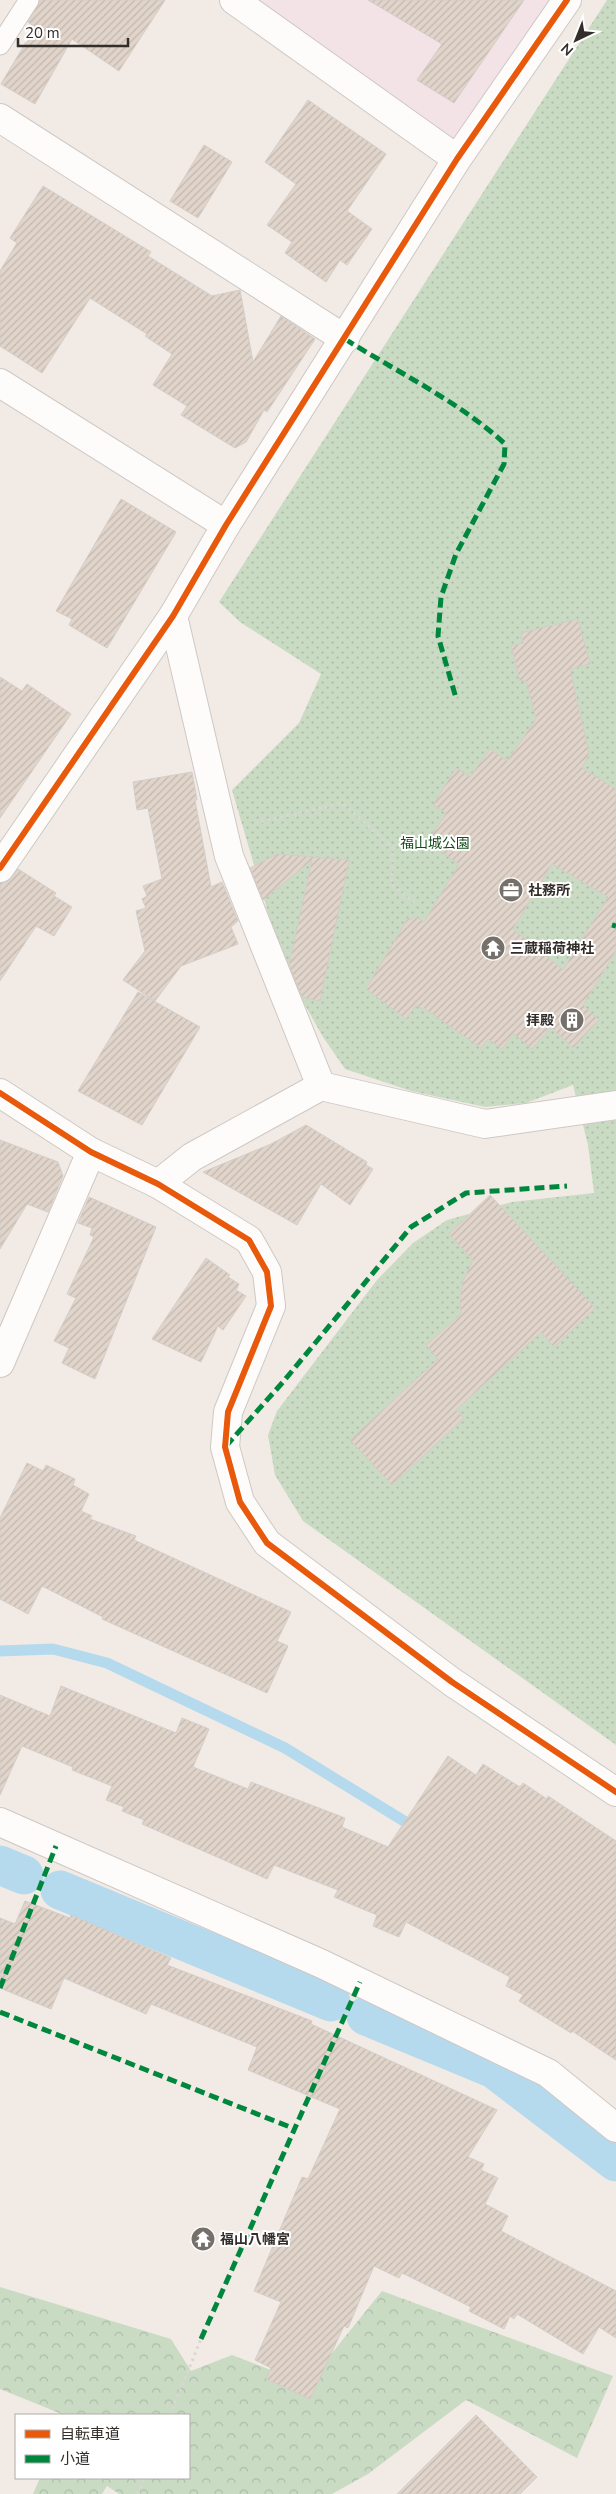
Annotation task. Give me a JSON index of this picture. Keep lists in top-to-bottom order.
{
  "parks": ["福山城公園"],
  "places": {
    "office": ["社務所"],
    "temple": ["三蔵稲荷神社", "福山八幡宮"],
    "building": ["拝殿"]
  },
  "legend": ["自転車道", "小道"],
  "scale_bar": "20 m",
  "north": "bottom left"
}
